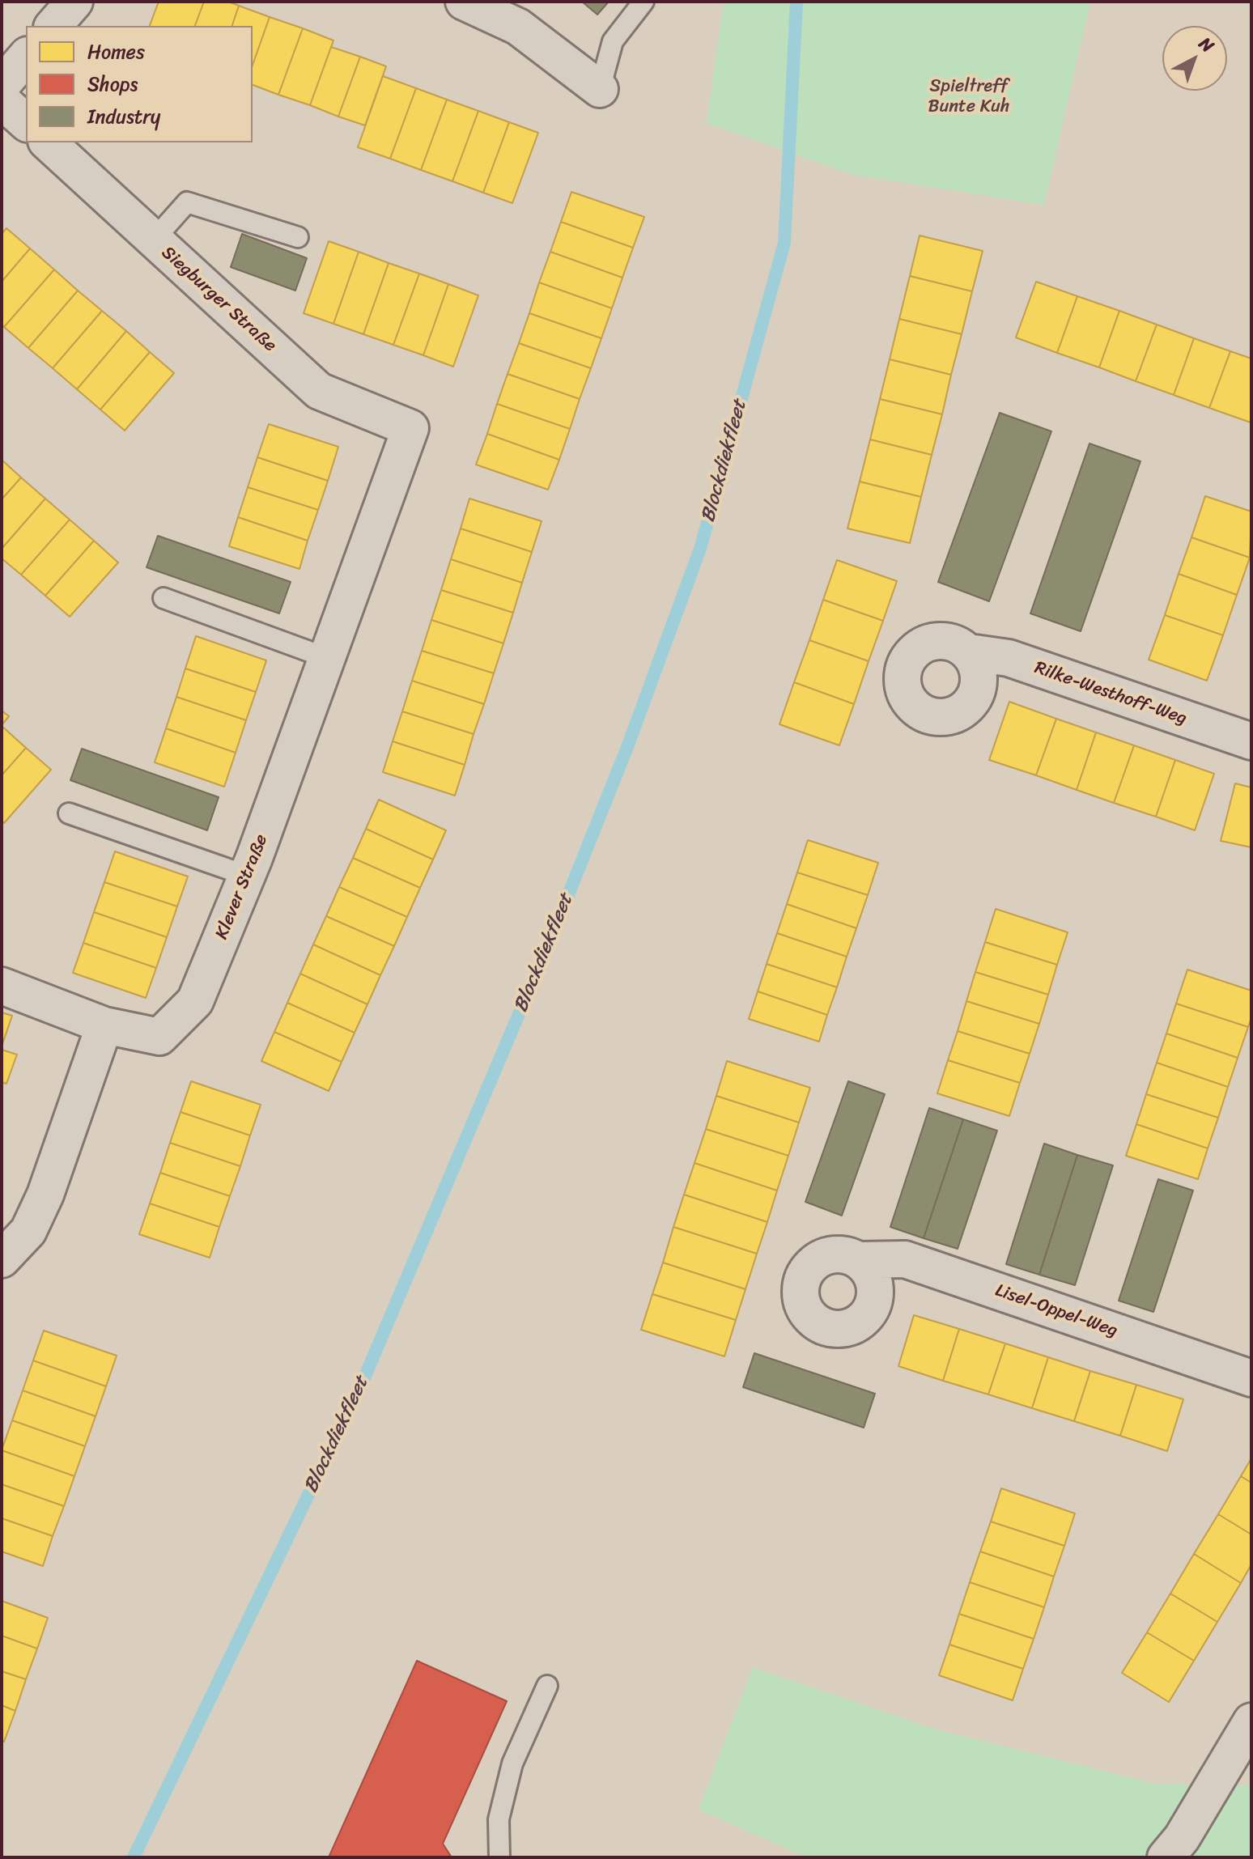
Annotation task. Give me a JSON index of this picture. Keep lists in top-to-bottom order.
{
  "streets": {
    "street": [
      "Siegburger Straße",
      "Rilke-Westhoff-Weg",
      "Klever Straße",
      "Lisel-Oppel-Weg"
    ]
  },
  "crossings": [
    ["Siegburger Straße", "Klever Straße"]
  ],
  "water": ["Blockdiekfleet"],
  "parks": ["Spieltreff Bunte Kuh"],
  "legend": ["Homes", "Shops", "Industry"],
  "north": "top right"
}
